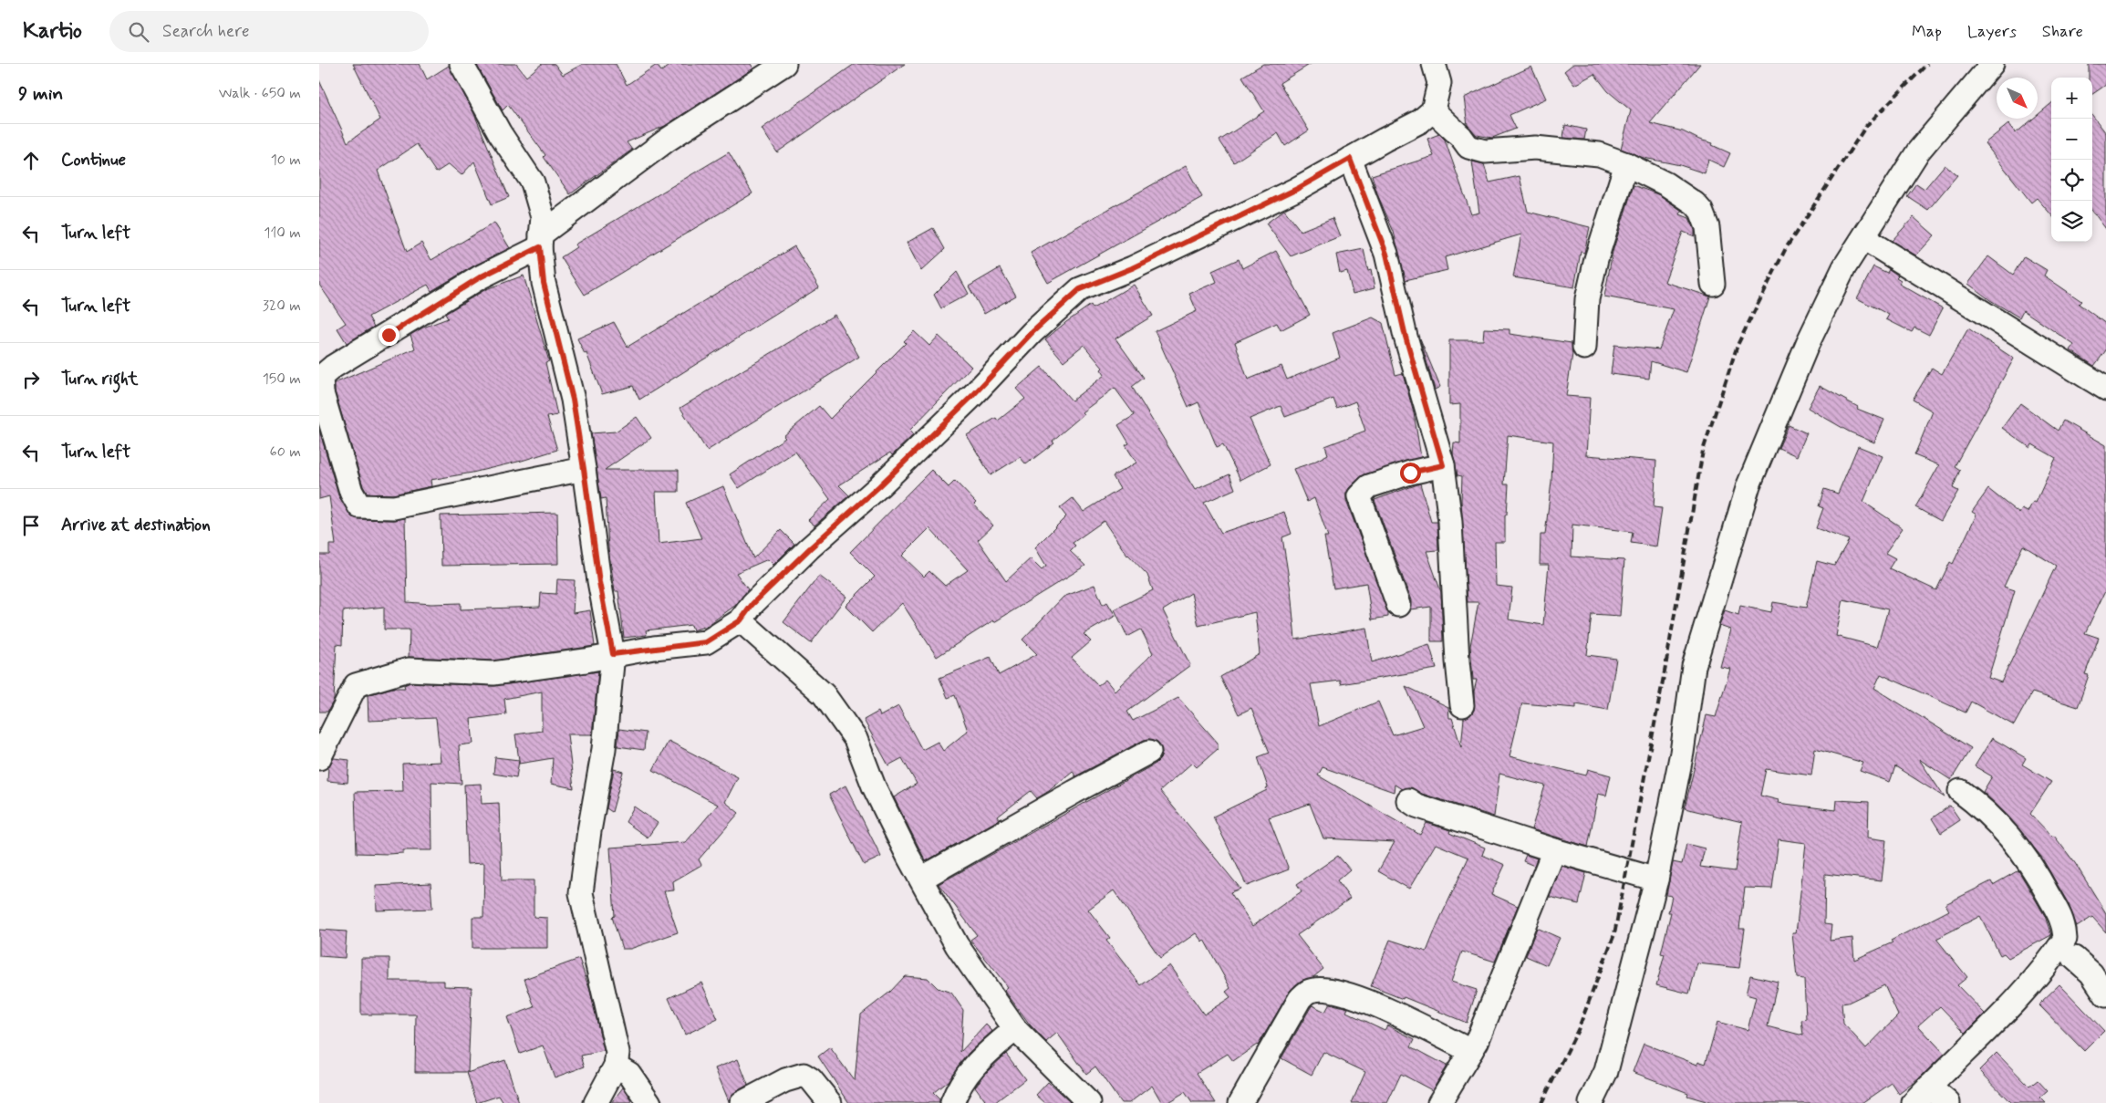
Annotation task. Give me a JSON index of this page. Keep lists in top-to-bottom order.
{
  "north": "bottom right",
  "page": {
    "header": "Kartio",
    "search": "Search here",
    "nav": ["Map", "Layers", "Share"],
    "heading": ["9 min", "Walk · 650 m"],
    "map_buttons": ["+", "−"],
    "list": [
      ["Continue", "10 m"],
      ["Turn left", "110 m"],
      ["Turn left", "320 m"],
      ["Turn right", "150 m"],
      ["Turn left", "60 m"],
      "Arrive at destination"
    ]
  }
}
